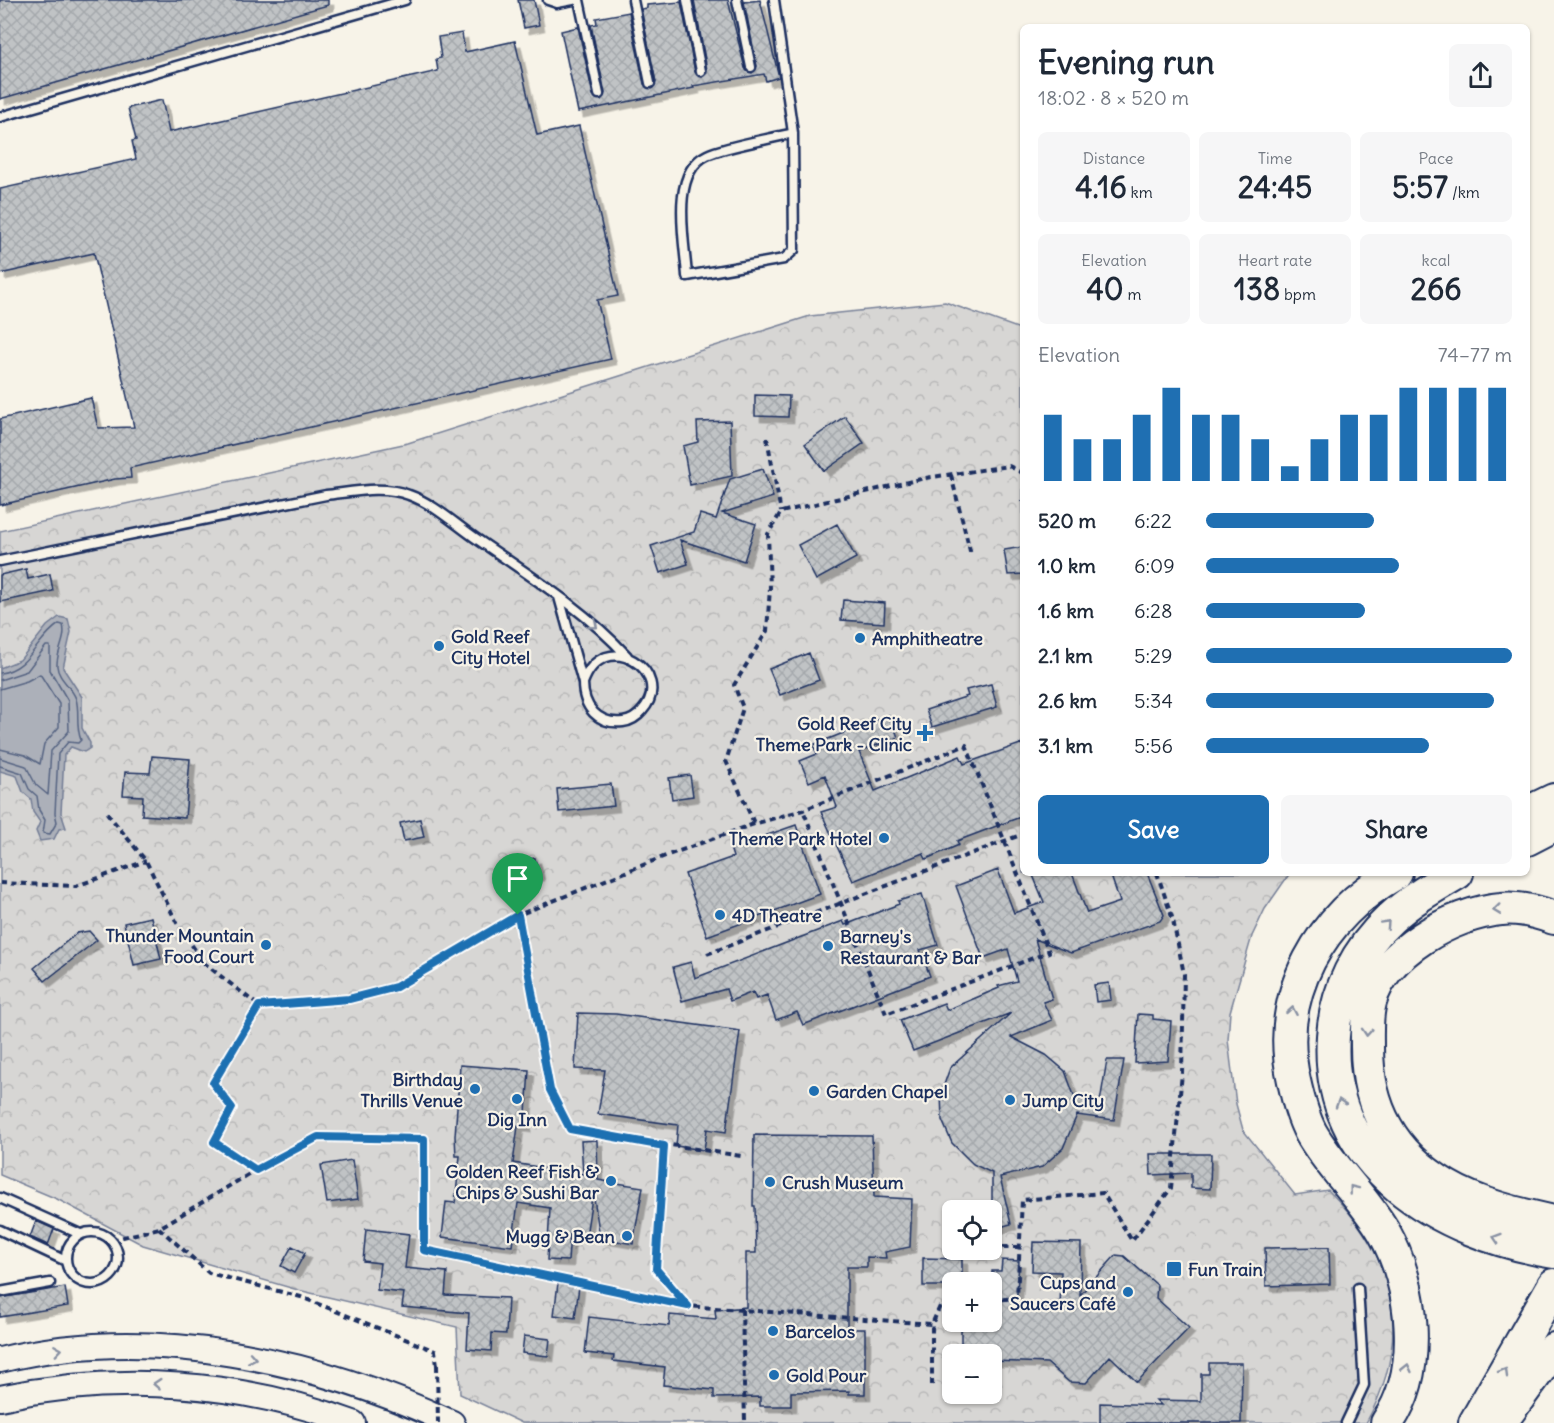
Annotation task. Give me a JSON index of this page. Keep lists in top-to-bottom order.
{
  "places": {
    "other": [
      "Amphitheatre",
      "Gold Reef City Hotel",
      "Theme Park Hotel",
      "4D Theatre",
      "Thunder Mountain Food Court",
      "Barney's Restaurant & Bar",
      "Birthday Thrills Venue",
      "Garden Chapel",
      "Dig Inn",
      "Jump City",
      "Golden Reef Fish & Chips & Sushi Bar",
      "Crush Museum",
      "Mugg & Bean",
      "Cups and Saucers Café",
      "Barcelos",
      "Gold Pour"
    ],
    "health": ["Gold Reef City Theme Park - Clinic"],
    "transit": ["Fun Train"]
  },
  "page": {
    "heading": ["Evening run", "18:02 · 8 × 520 m"],
    "stats": [
      ["Distance", "4.16 km"],
      ["Time", "24:45"],
      ["Pace", "5:57 /km"],
      ["Elevation", "40 m"],
      ["Heart rate", "138 bpm"],
      ["kcal", "266"]
    ],
    "chart": ["Elevation", "74–77 m"],
    "list": [
      {
        "name": "520 m",
        "note": "6:22"
      },
      {
        "name": "1.0 km",
        "note": "6:09"
      },
      {
        "name": "1.6 km",
        "note": "6:28"
      },
      {
        "name": "2.1 km",
        "note": "5:29"
      },
      {
        "name": "2.6 km",
        "note": "5:34"
      },
      {
        "name": "3.1 km",
        "note": "5:56"
      }
    ],
    "buttons": ["Save", "Share"],
    "map_buttons": ["+", "−"]
  }
}
